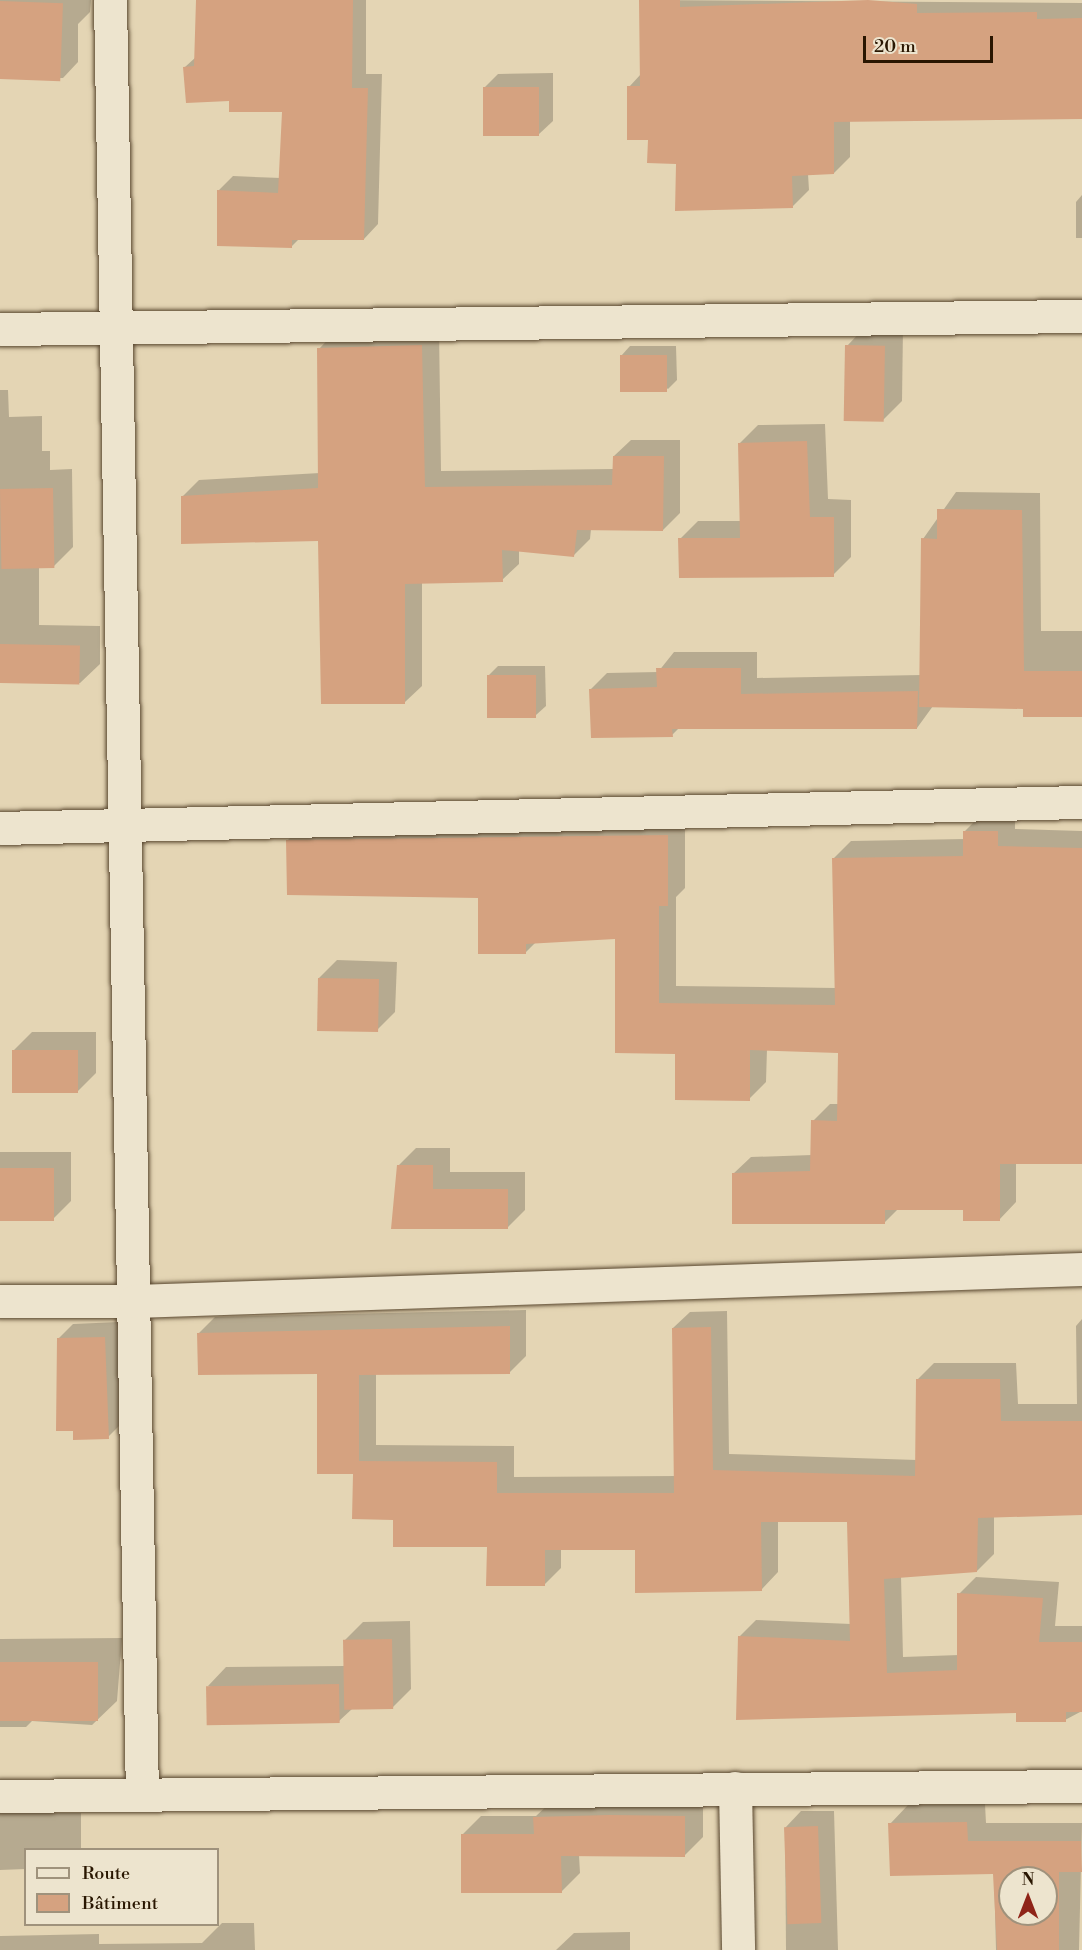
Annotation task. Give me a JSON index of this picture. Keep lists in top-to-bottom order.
{
  "legend": ["Route", "Bâtiment"],
  "scale_bar": "20 m",
  "north": "top"
}
